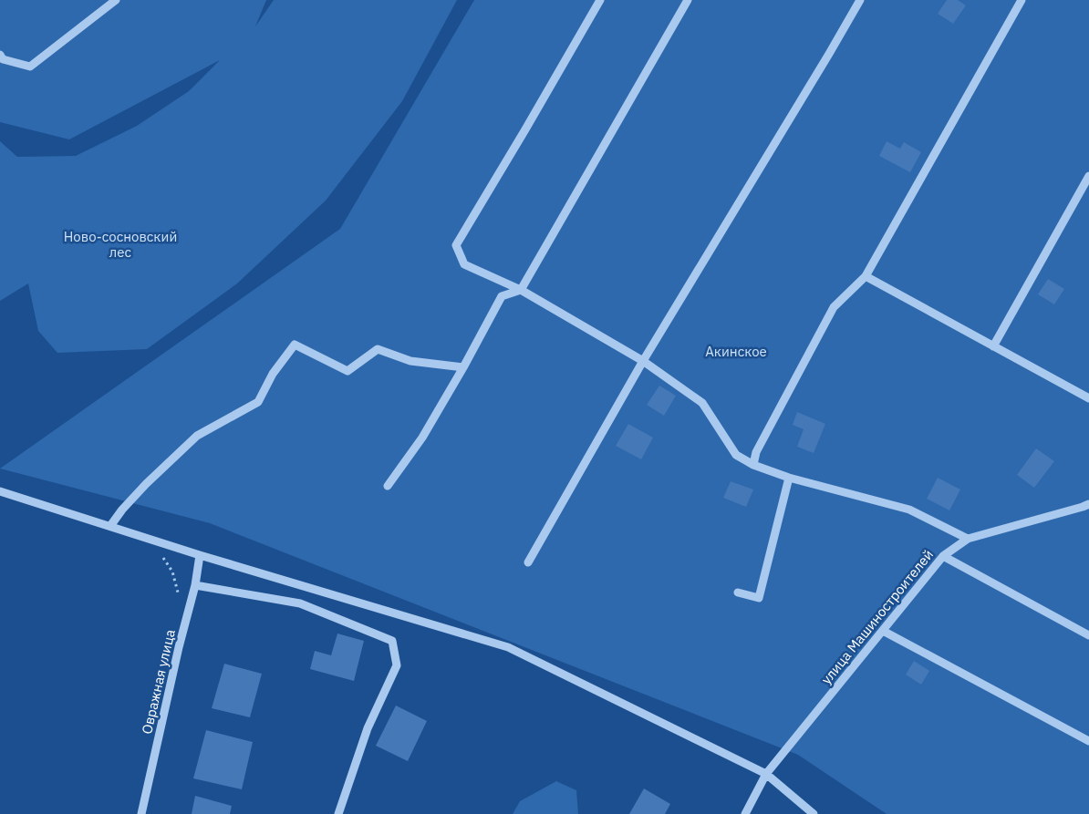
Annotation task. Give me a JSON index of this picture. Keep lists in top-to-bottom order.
{
  "streets": {
    "street": ["улица Машиностроителей", "Овражная улица"]
  },
  "parks": ["Ново-сосновский лес", "Акинское"]
}
